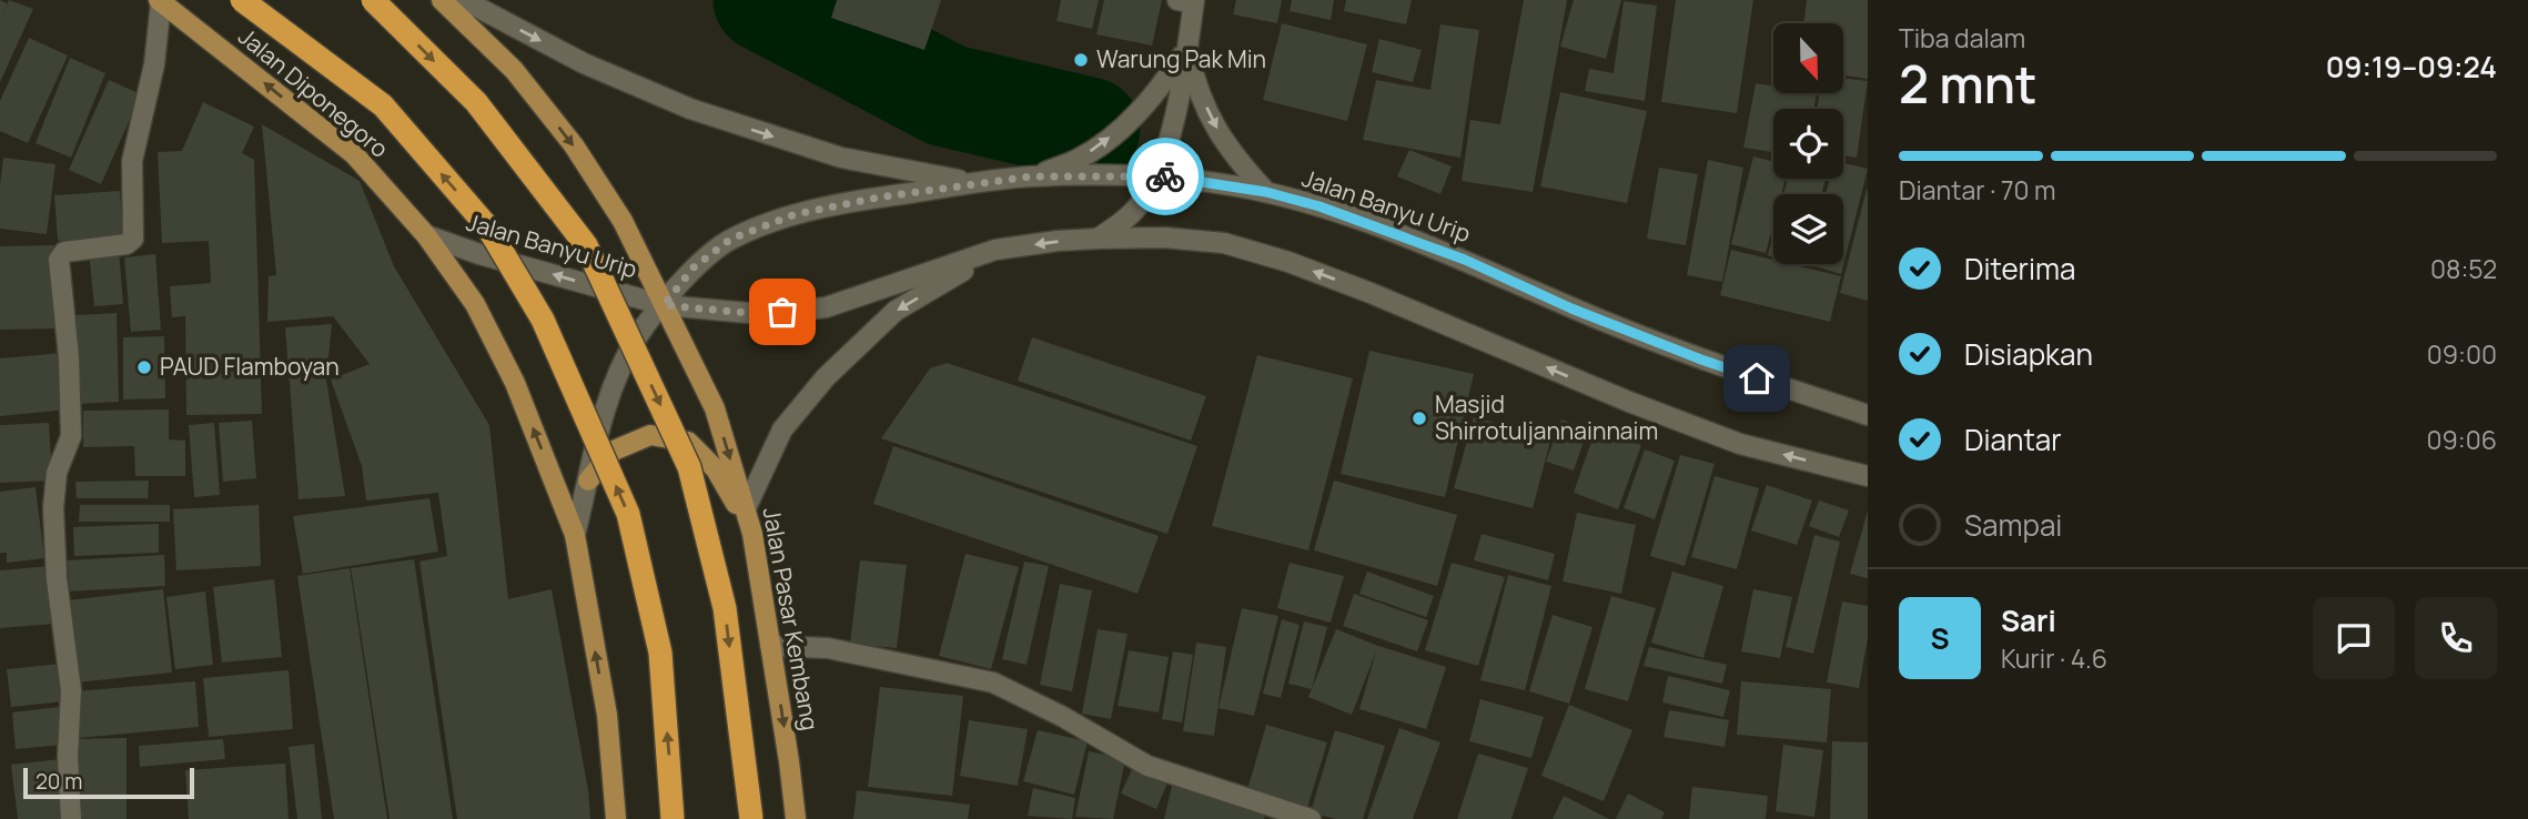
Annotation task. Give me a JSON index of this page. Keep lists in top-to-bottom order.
{
  "streets": {
    "main road": ["Jalan Diponegoro", "Jalan Banyu Urip", "Jalan Pasar Kembang"]
  },
  "crossings": [
    ["Jalan Diponegoro", "Jalan Banyu Urip"],
    ["Jalan Banyu Urip", "Jalan Pasar Kembang"]
  ],
  "places": ["Warung Pak Min", "PAUD Flamboyan", "Masjid Shirrotuljannainnaim"],
  "scale_bar": "20 m",
  "north": "bottom",
  "page": {
    "heading": ["2 mnt", "Tiba dalam", "09:19–09:24"],
    "panel": ["Sari", "Kurir · 4.6"],
    "bar": "Diantar · 70 m",
    "list": [
      ["Diterima", "08:52"],
      ["Disiapkan", "09:00"],
      ["Diantar", "09:06"],
      "Sampai"
    ],
    "round": "S",
    "scale": "20 m"
  }
}
